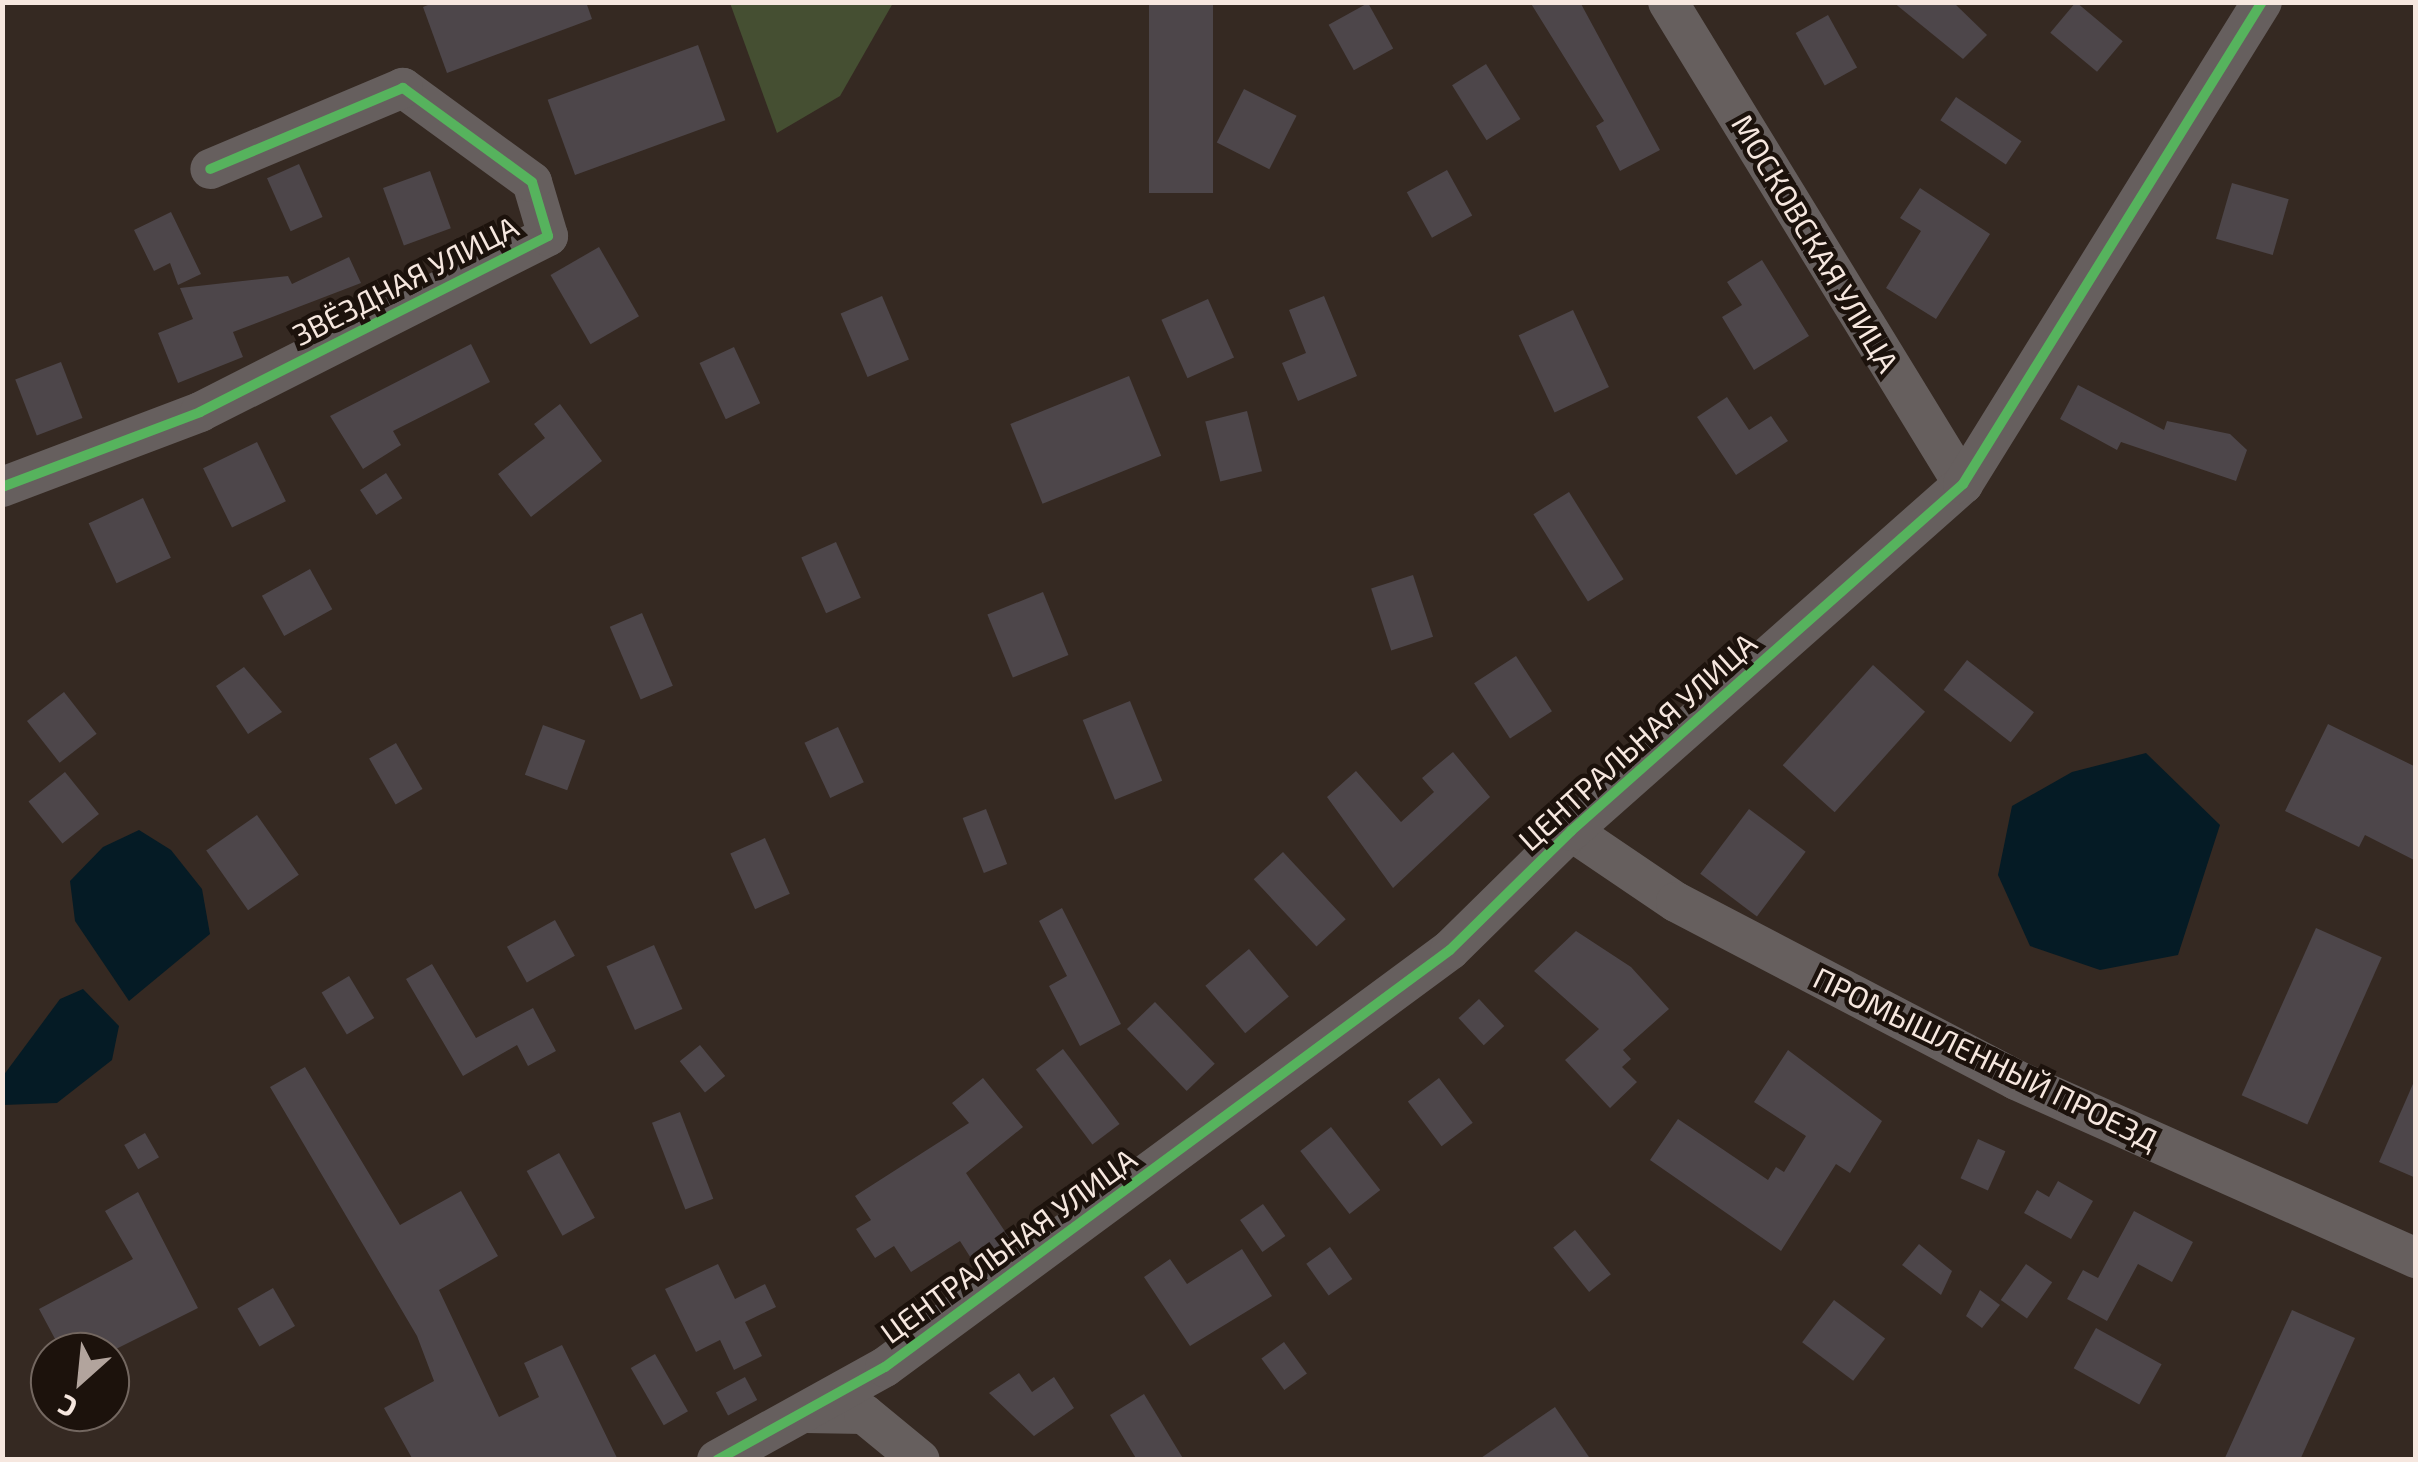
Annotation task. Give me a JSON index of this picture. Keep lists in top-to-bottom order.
{
  "streets": {
    "street": [
      "МОСКОВСКАЯ УЛИЦА",
      "ЗВЁЗДНАЯ УЛИЦА",
      "ЦЕНТРАЛЬНАЯ УЛИЦА",
      "ПРОМЫШЛЕННЫЙ ПРОЕЗД"
    ]
  },
  "crossings": [
    ["МОСКОВСКАЯ УЛИЦА", "ЦЕНТРАЛЬНАЯ УЛИЦА"],
    ["ЦЕНТРАЛЬНАЯ УЛИЦА", "ПРОМЫШЛЕННЫЙ ПРОЕЗД"]
  ],
  "north": "bottom left"
}
